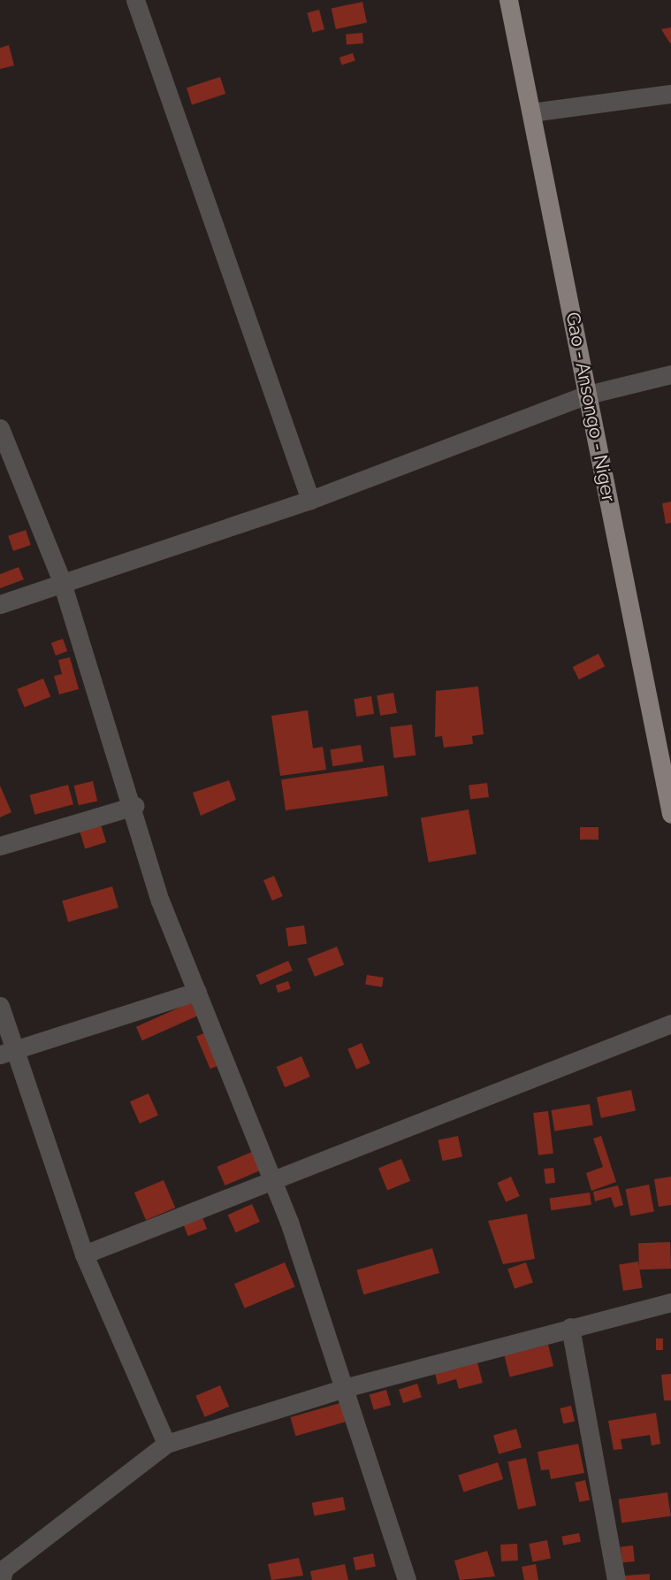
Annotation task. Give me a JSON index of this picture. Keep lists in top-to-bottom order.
{
  "streets": {
    "main road": ["Gao - Ansongo - Niger"]
  }
}
